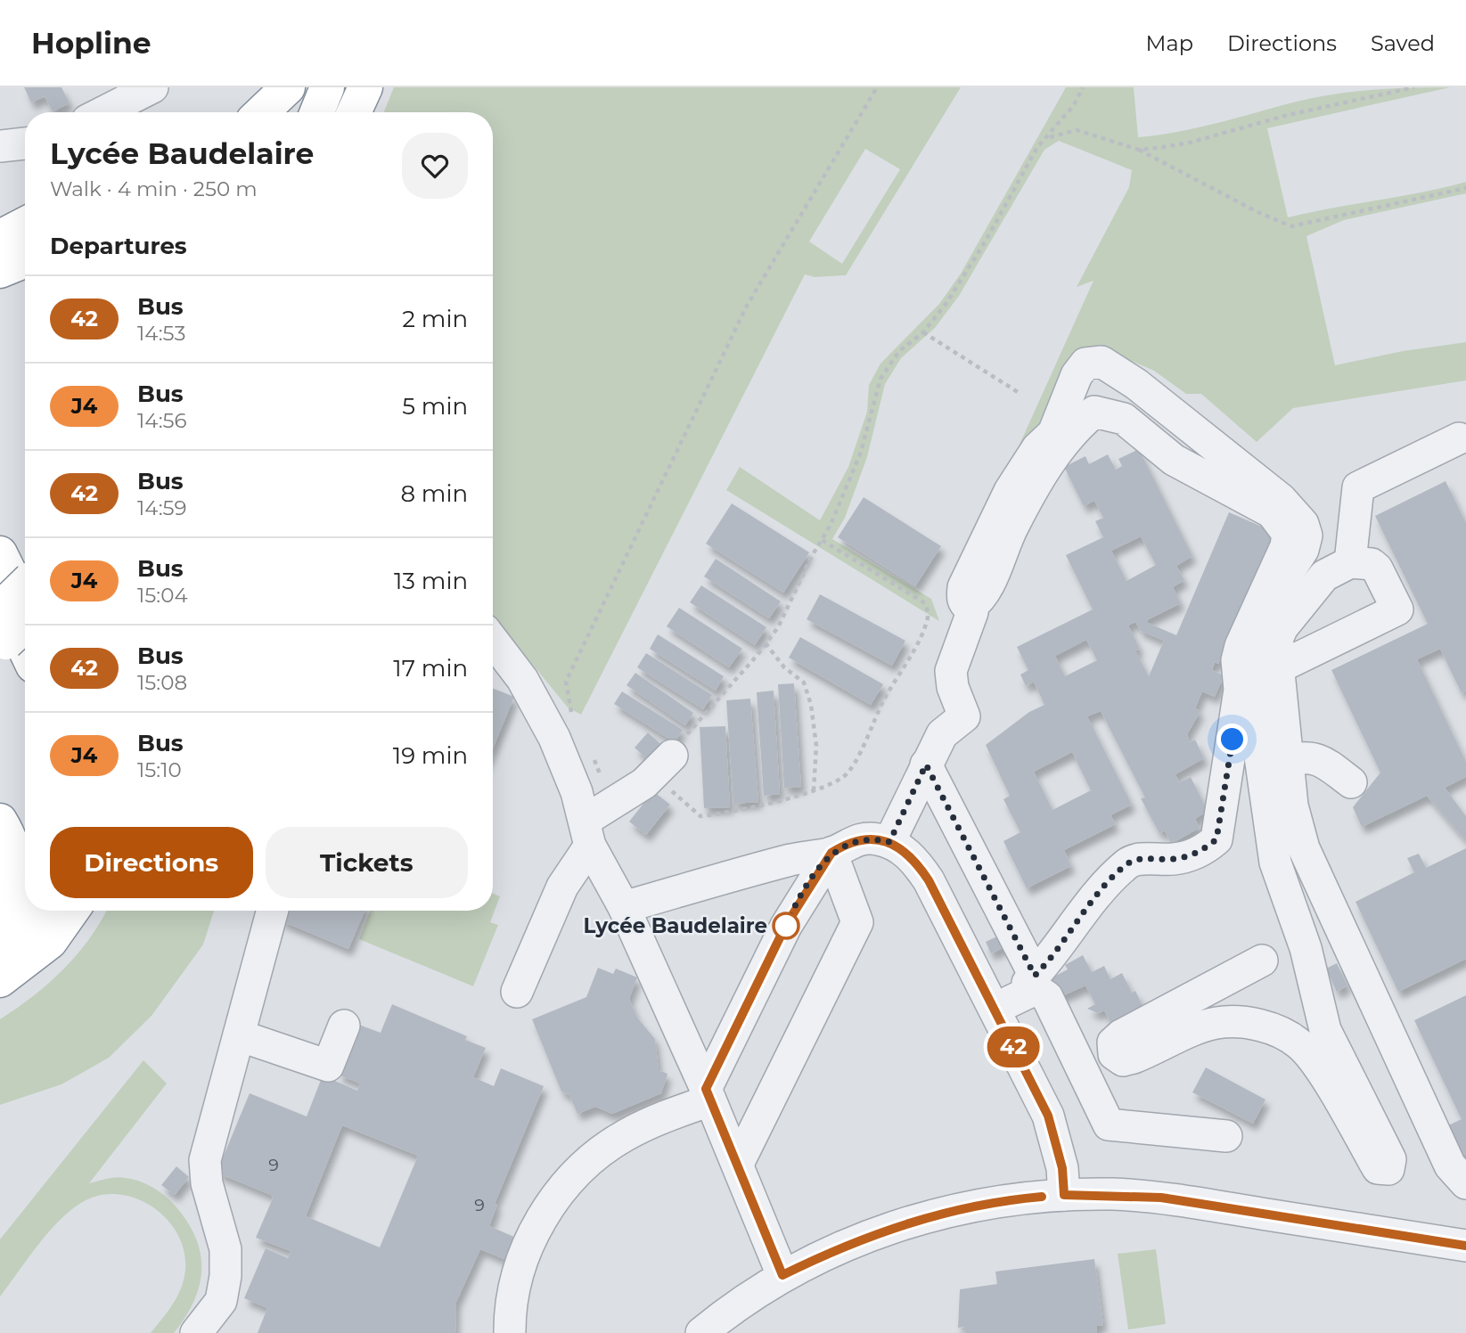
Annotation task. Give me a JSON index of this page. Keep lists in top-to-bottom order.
{
  "places": ["Lycée Baudelaire"],
  "lines": ["bus line 42"],
  "house_numbers": ["9", "9"],
  "page": {
    "header": "Hopline",
    "nav": ["Map", "Directions", "Saved"],
    "on_map": "42",
    "heading": [
      ["Lycée Baudelaire", "Walk · 4 min · 250 m"],
      "Departures"
    ],
    "list": [
      {
        "mark": "42",
        "name": "Bus",
        "note": "14:53",
        "value": "2 min"
      },
      {
        "mark": "J4",
        "name": "Bus",
        "note": "14:56",
        "value": "5 min"
      },
      {
        "mark": "42",
        "name": "Bus",
        "note": "14:59",
        "value": "8 min"
      },
      {
        "mark": "J4",
        "name": "Bus",
        "note": "15:04",
        "value": "13 min"
      },
      {
        "mark": "42",
        "name": "Bus",
        "note": "15:08",
        "value": "17 min"
      },
      {
        "mark": "J4",
        "name": "Bus",
        "note": "15:10",
        "value": "19 min"
      }
    ],
    "buttons": ["Directions", "Tickets"]
  }
}
